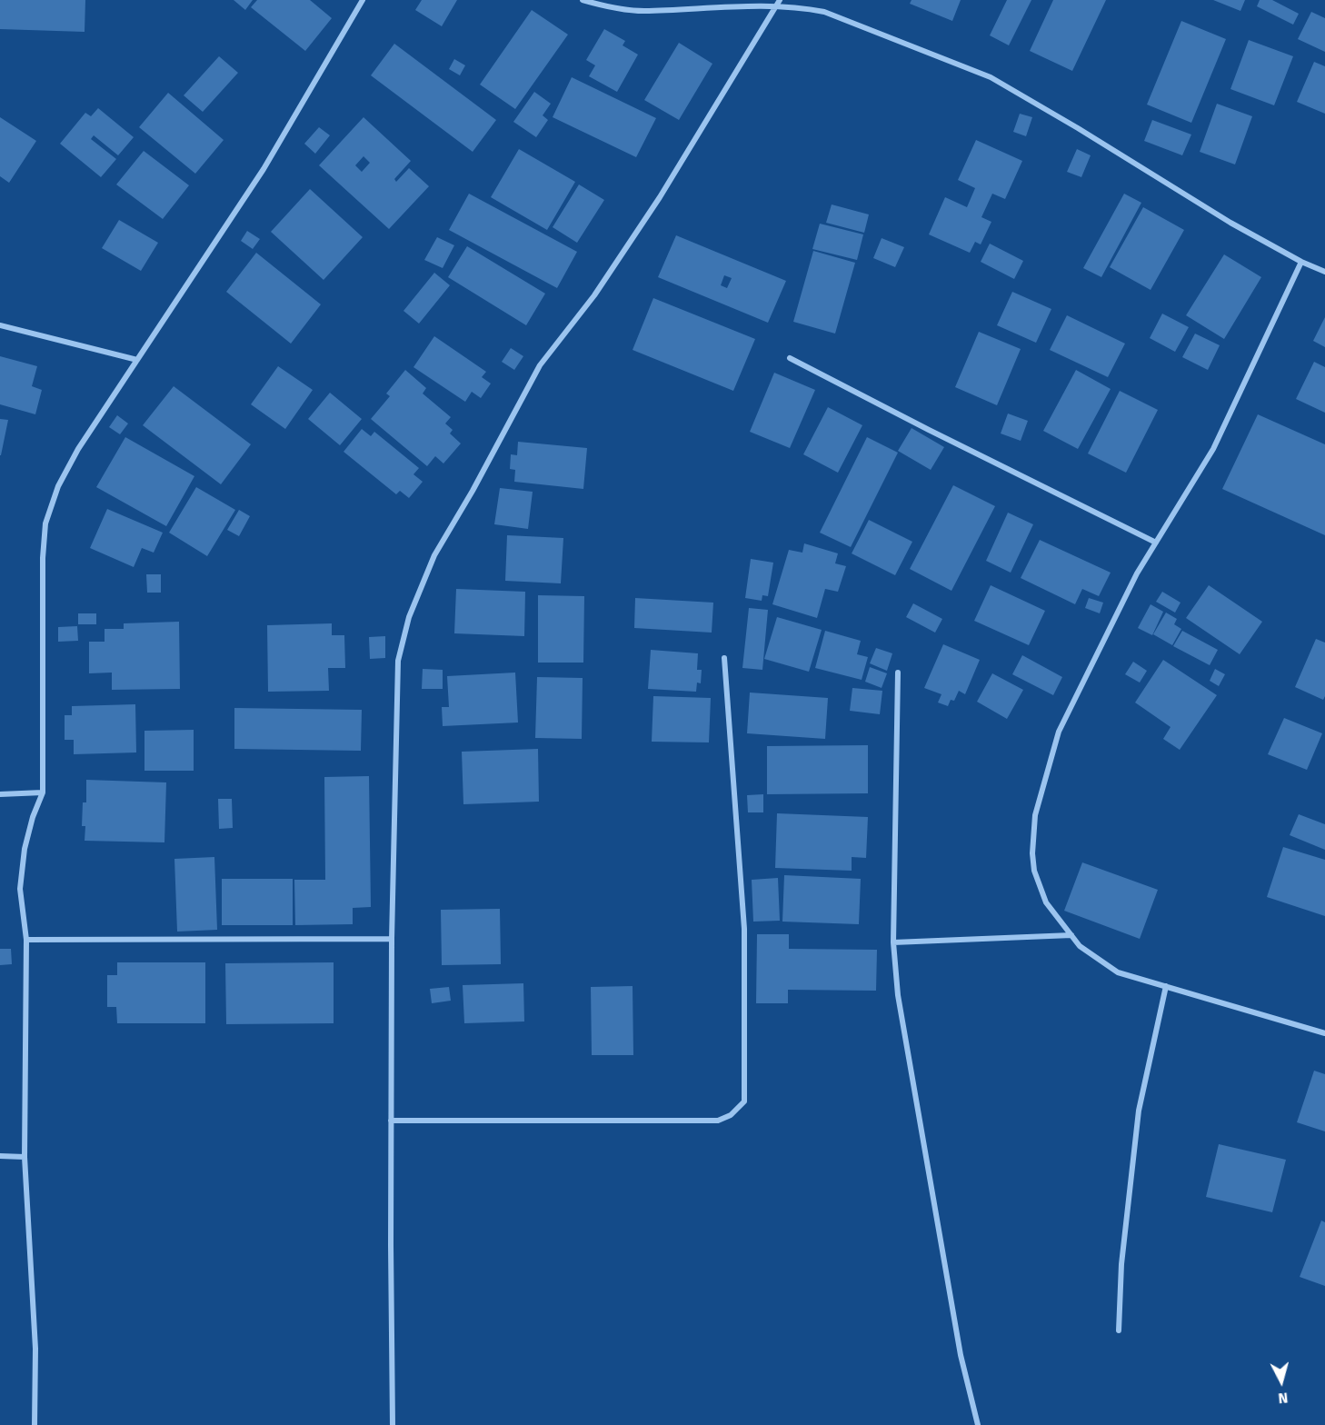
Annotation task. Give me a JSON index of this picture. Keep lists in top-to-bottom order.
{
  "north": "bottom"
}
